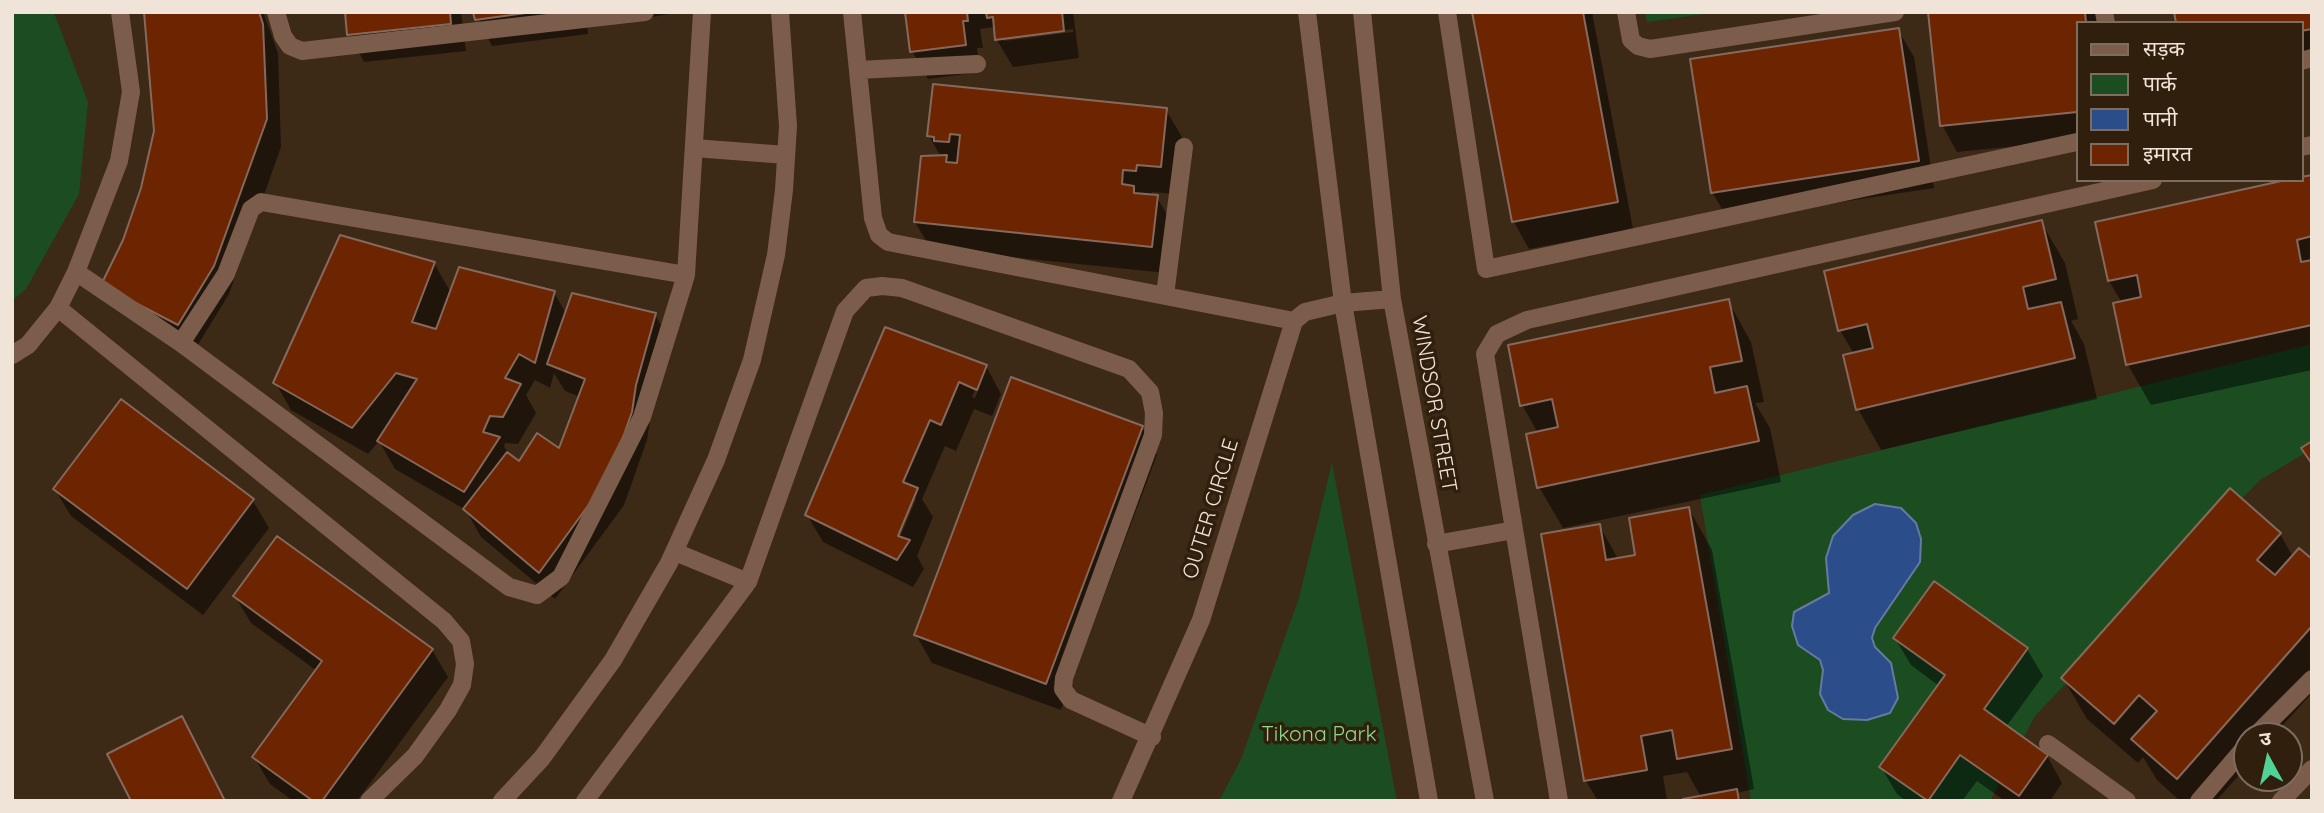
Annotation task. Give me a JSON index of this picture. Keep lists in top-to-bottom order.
{
  "streets": {
    "street": ["WINDSOR STREET", "OUTER CIRCLE"]
  },
  "parks": ["Tikona Park"],
  "legend": [
    "सड़क",
    "पार्क",
    "पानी",
    "इमारत"
  ],
  "north": "top"
}
